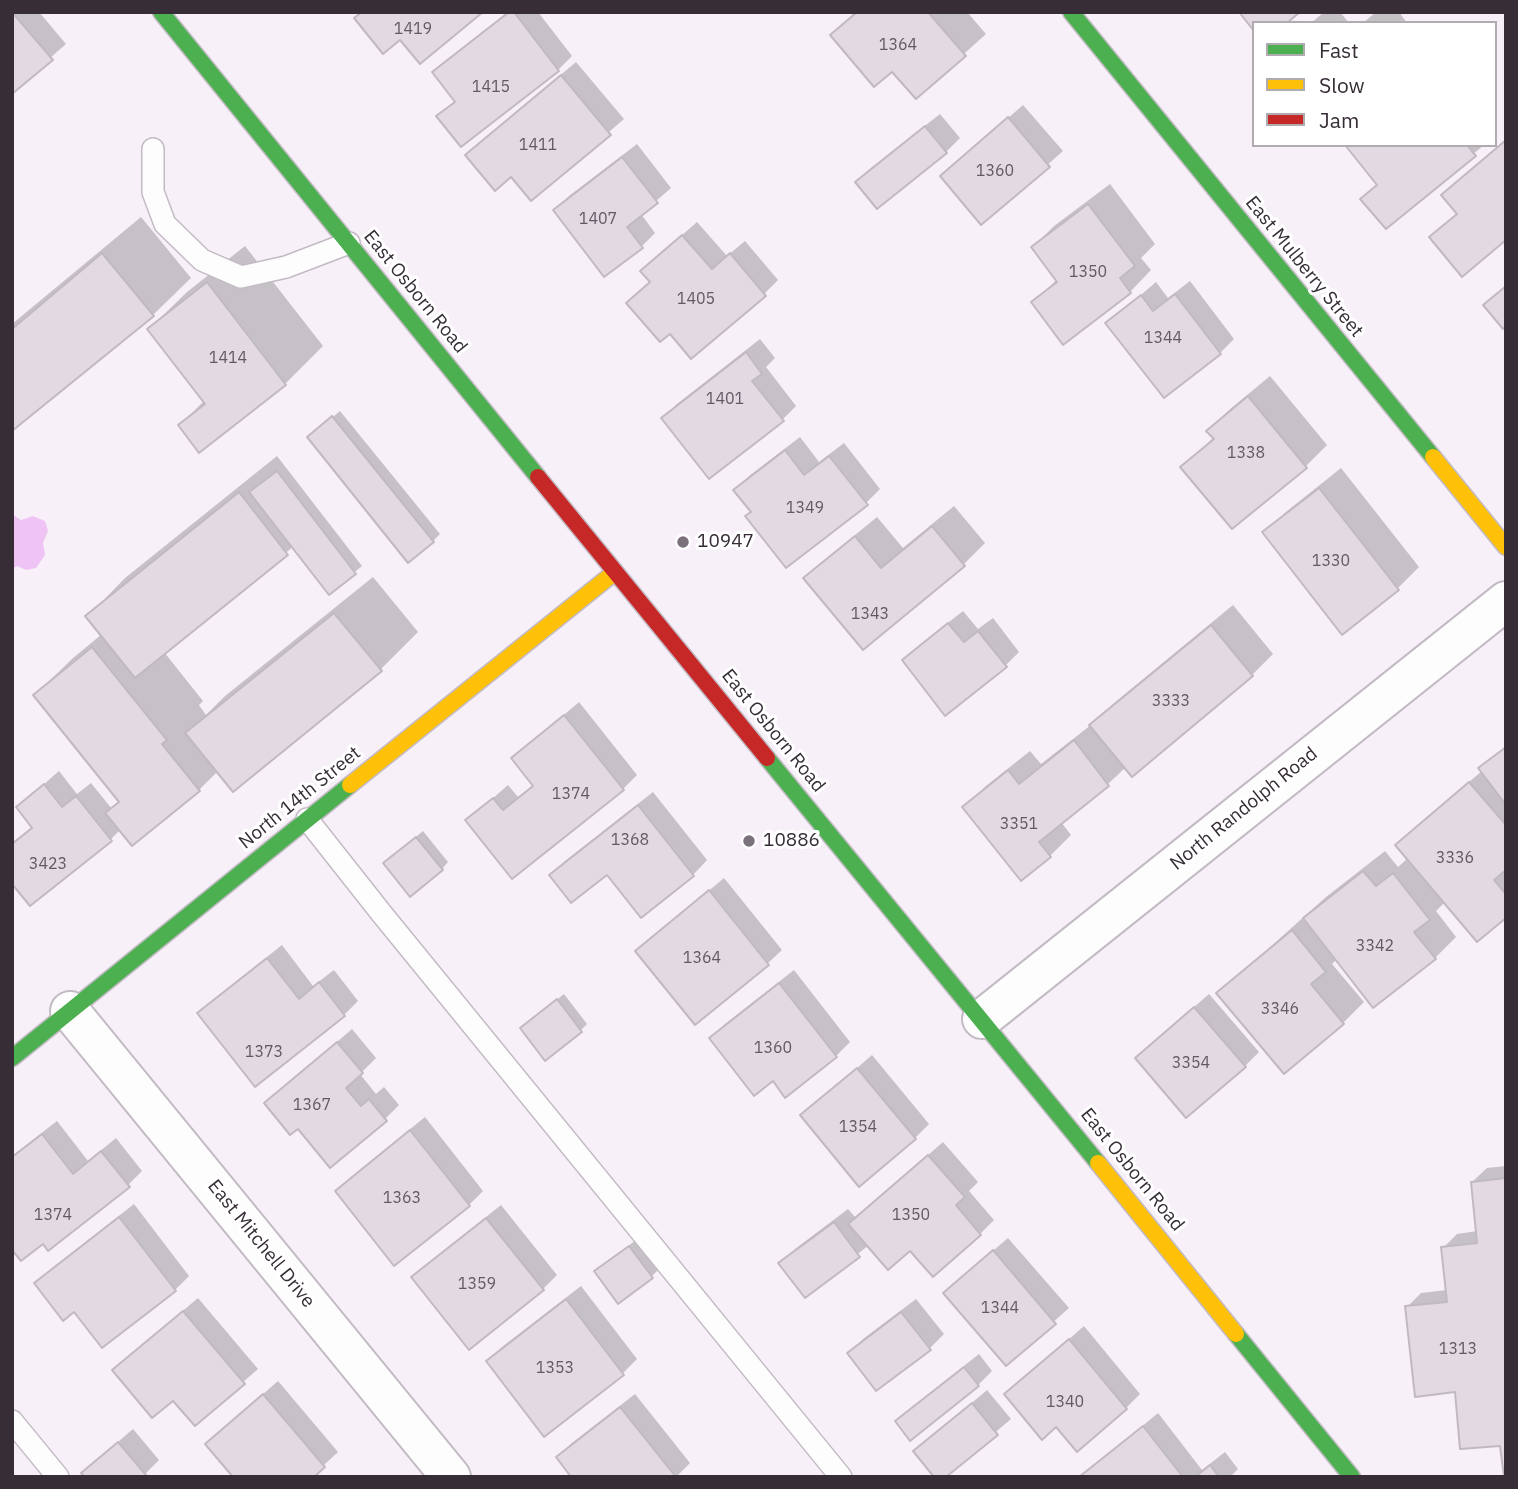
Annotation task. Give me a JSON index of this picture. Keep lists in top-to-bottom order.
{
  "streets": {
    "main road": ["East Mulberry Street", "East Osborn Road", "North 14th Street"],
    "street": ["North Randolph Road", "East Mitchell Drive"]
  },
  "crossings": [
    ["East Osborn Road", "North 14th Street"],
    ["East Osborn Road", "North Randolph Road"],
    ["North 14th Street", "East Mitchell Drive"]
  ],
  "places": ["10947", "10886"],
  "house_numbers": [
    "1419",
    "1364",
    "1415",
    "1411",
    "1360",
    "1407",
    "1350",
    "1405",
    "1344",
    "1414",
    "1401",
    "1338",
    "1349",
    "1330",
    "1343",
    "3333",
    "1374",
    "3351",
    "1368",
    "3336",
    "3423",
    "3342",
    "1364",
    "3346",
    "1360",
    "1373",
    "3354",
    "1367",
    "1354",
    "1363",
    "1374",
    "1350",
    "1359",
    "1344",
    "1313",
    "1353",
    "1340"
  ],
  "legend": ["Fast", "Slow", "Jam"]
}
